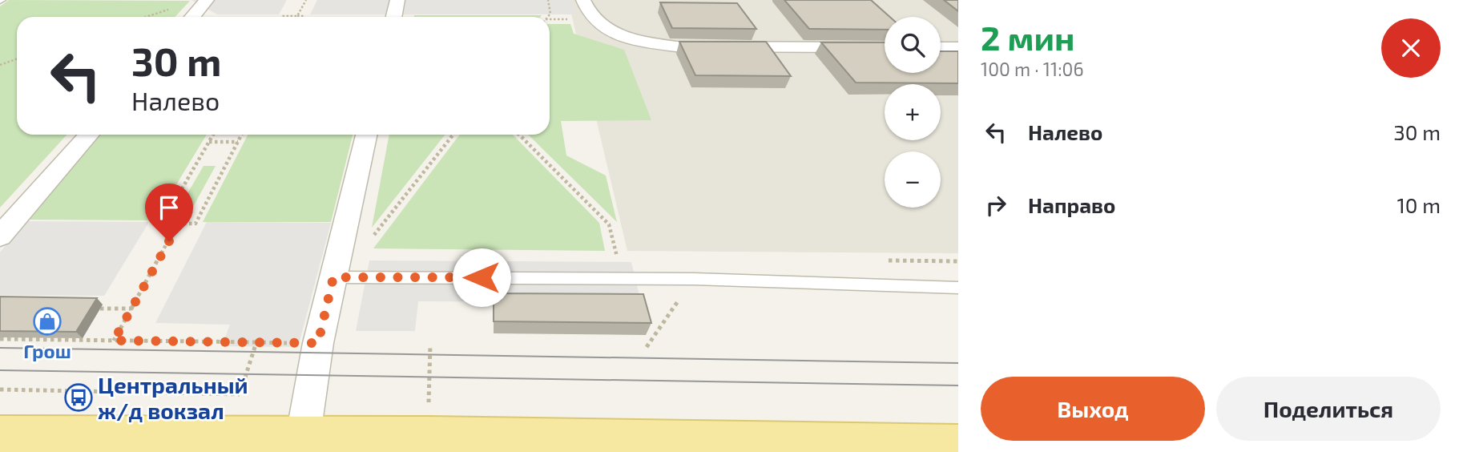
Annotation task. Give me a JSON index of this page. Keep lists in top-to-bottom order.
{
  "places": {
    "shop": ["Грош"],
    "bus stop": ["Центральный ж/д вокзал"]
  },
  "page": {
    "heading": ["2 мин", "100 m · 11:06"],
    "map_buttons": ["+", "−"],
    "turn": ["30 m", "Налево"],
    "list": [
      {
        "name": "Налево",
        "value": "30 m"
      },
      {
        "name": "Направо",
        "value": "10 m"
      }
    ],
    "buttons": ["Выход", "Поделиться"]
  }
}
